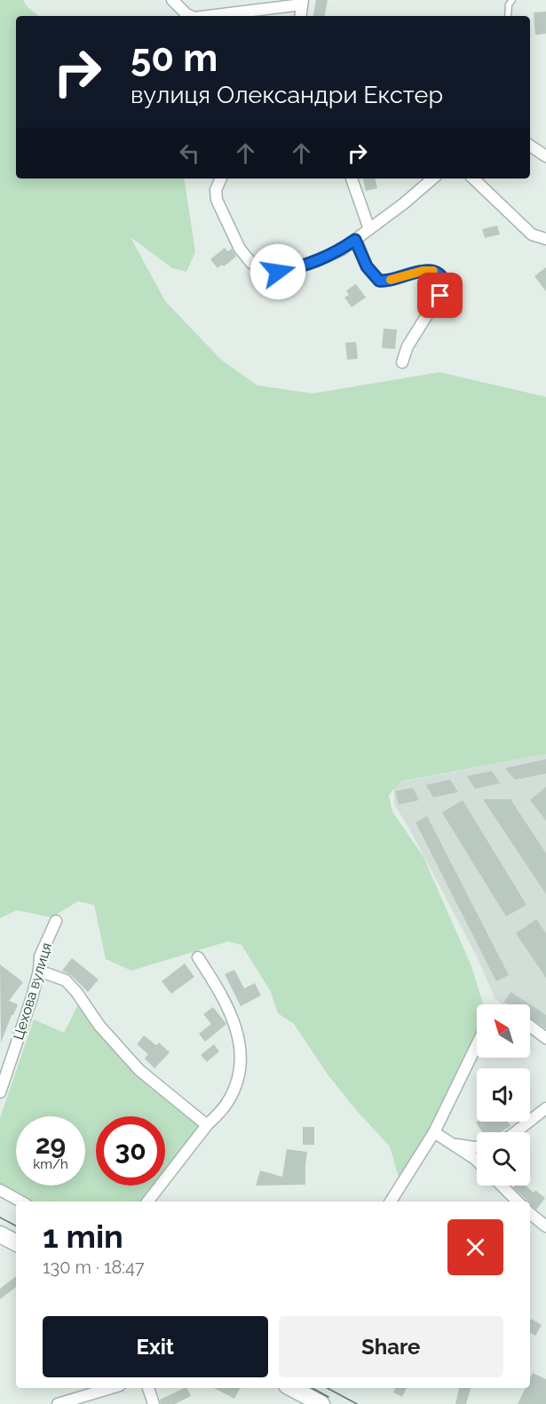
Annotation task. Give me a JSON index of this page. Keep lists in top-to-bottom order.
{
  "streets": {
    "street": ["Цехова вулиця"]
  },
  "north": "top left",
  "page": {
    "turn": ["50 m", "вулиця Олександри Екстер"],
    "speed": "29 km/h",
    "limit": "30",
    "heading": ["1 min", "130 m · 18:47"],
    "buttons": ["Exit", "Share"]
  }
}
